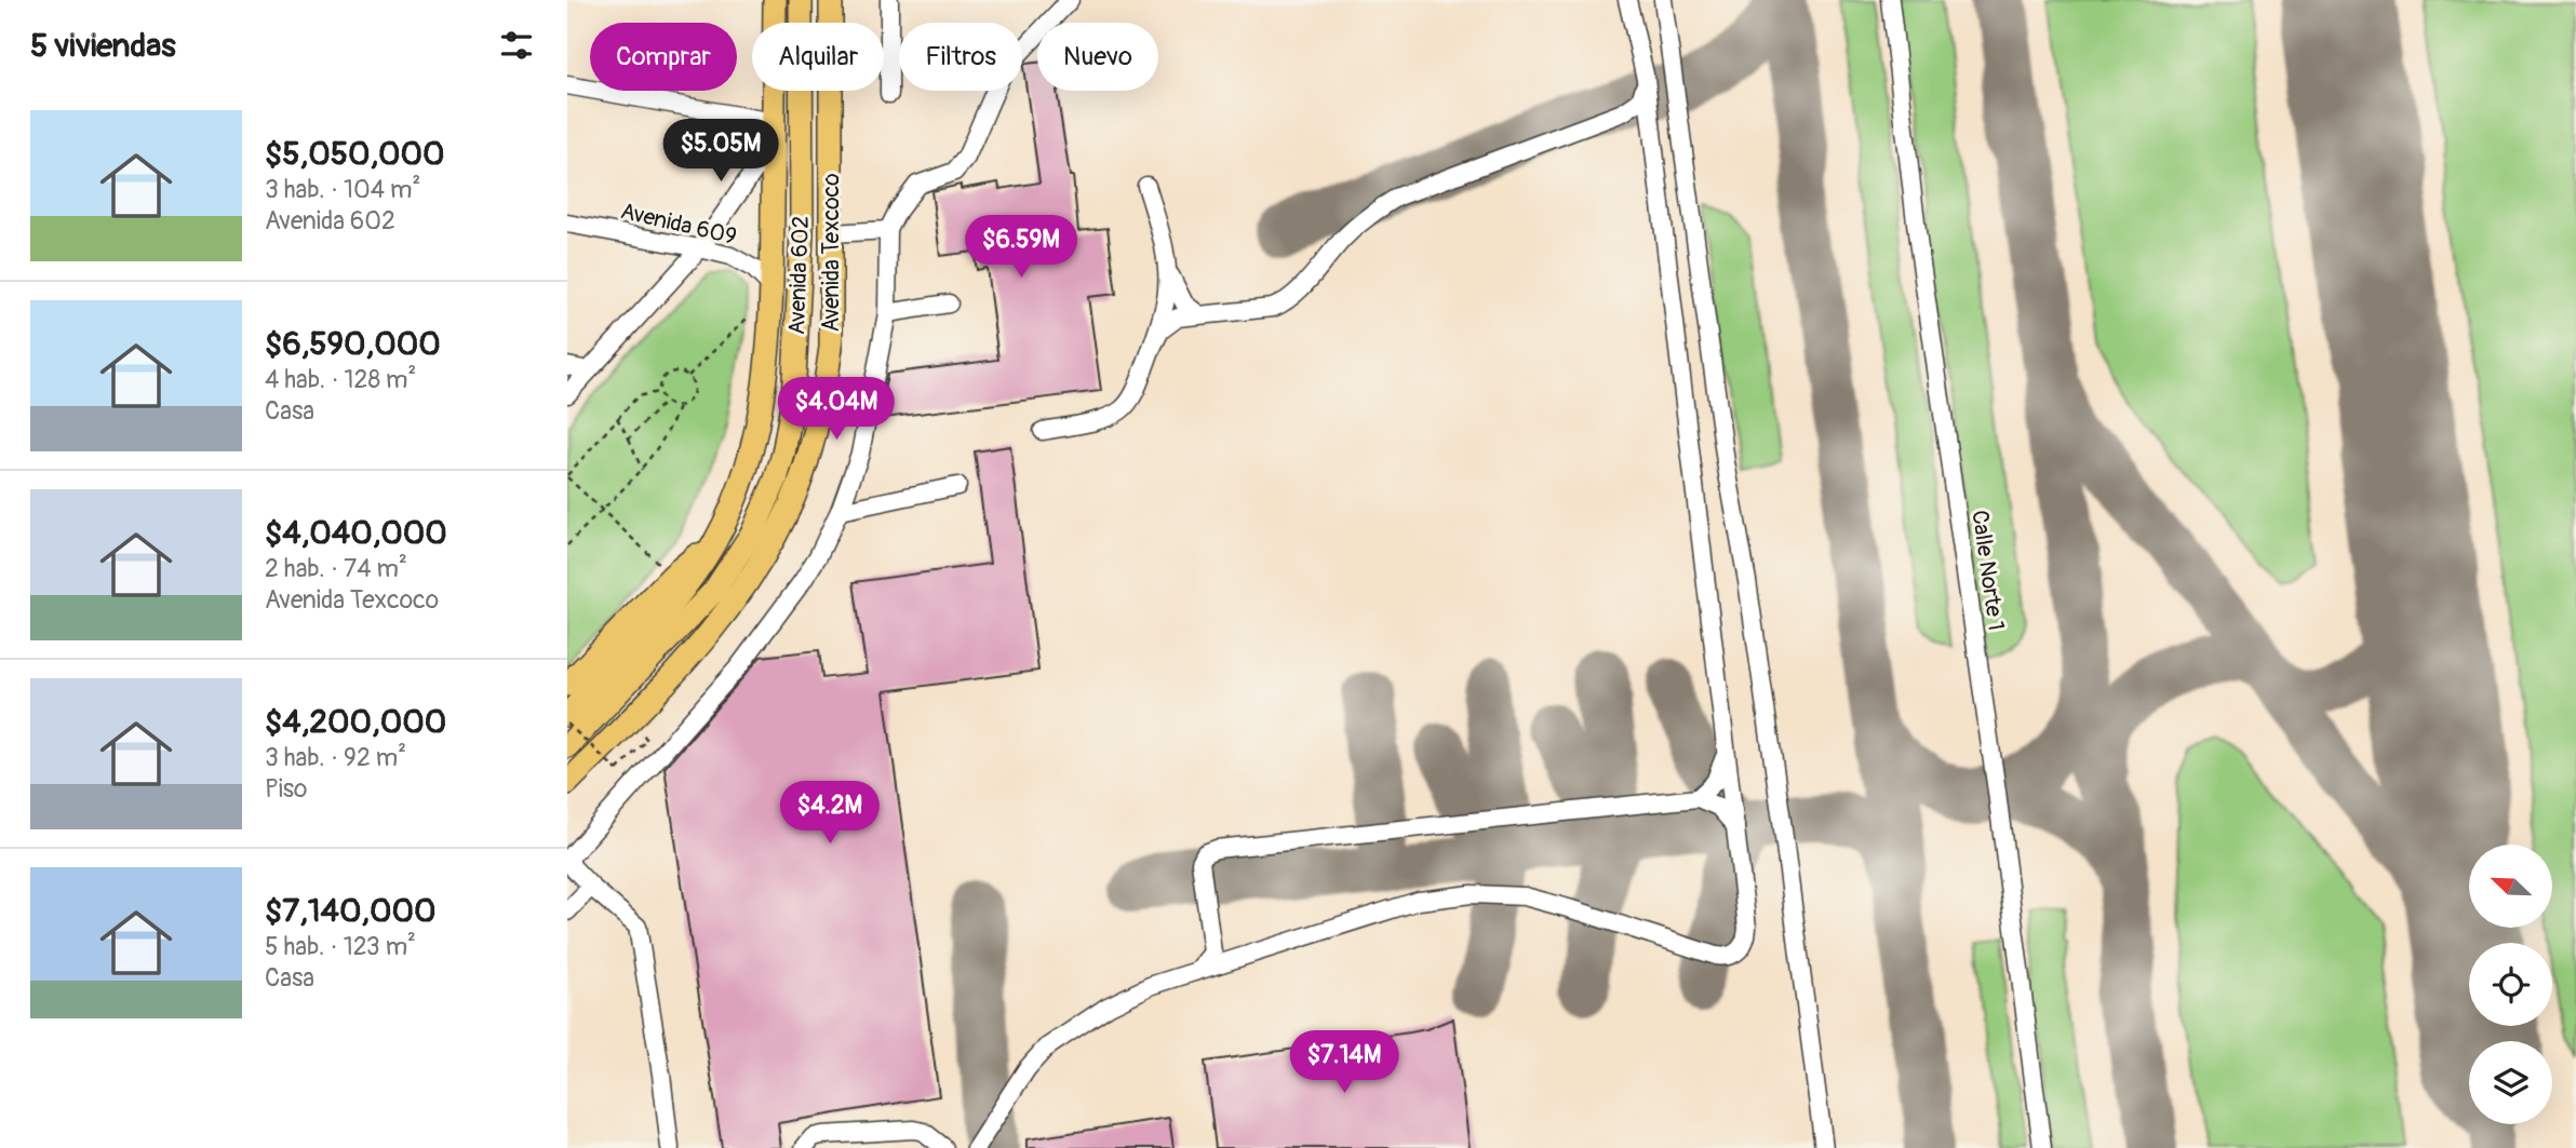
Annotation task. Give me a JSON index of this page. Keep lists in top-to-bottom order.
{
  "streets": {
    "main road": ["Avenida Texcoco", "Avenida 602"],
    "street": ["Avenida 609", "Calle Norte 1"]
  },
  "crossings": [
    ["Avenida 609", "Avenida 602"]
  ],
  "north": "top left",
  "page": {
    "heading": "5 viviendas",
    "chip": [
      "Comprar",
      "Alquilar",
      "Filtros",
      "Nuevo"
    ],
    "list": [
      {
        "name": "$5,050,000",
        "note": "3 hab. · 104 m² · Avenida 602"
      },
      {
        "name": "$6,590,000",
        "note": "4 hab. · 128 m² · Casa"
      },
      {
        "name": "$4,040,000",
        "note": "2 hab. · 74 m² · Avenida Texcoco"
      },
      {
        "name": "$4,200,000",
        "note": "3 hab. · 92 m² · Piso"
      },
      {
        "name": "$7,140,000",
        "note": "5 hab. · 123 m² · Casa"
      }
    ],
    "price": [
      "$5.05M",
      "$6.59M",
      "$4.04M",
      "$4.2M",
      "$7.14M"
    ]
  }
}
